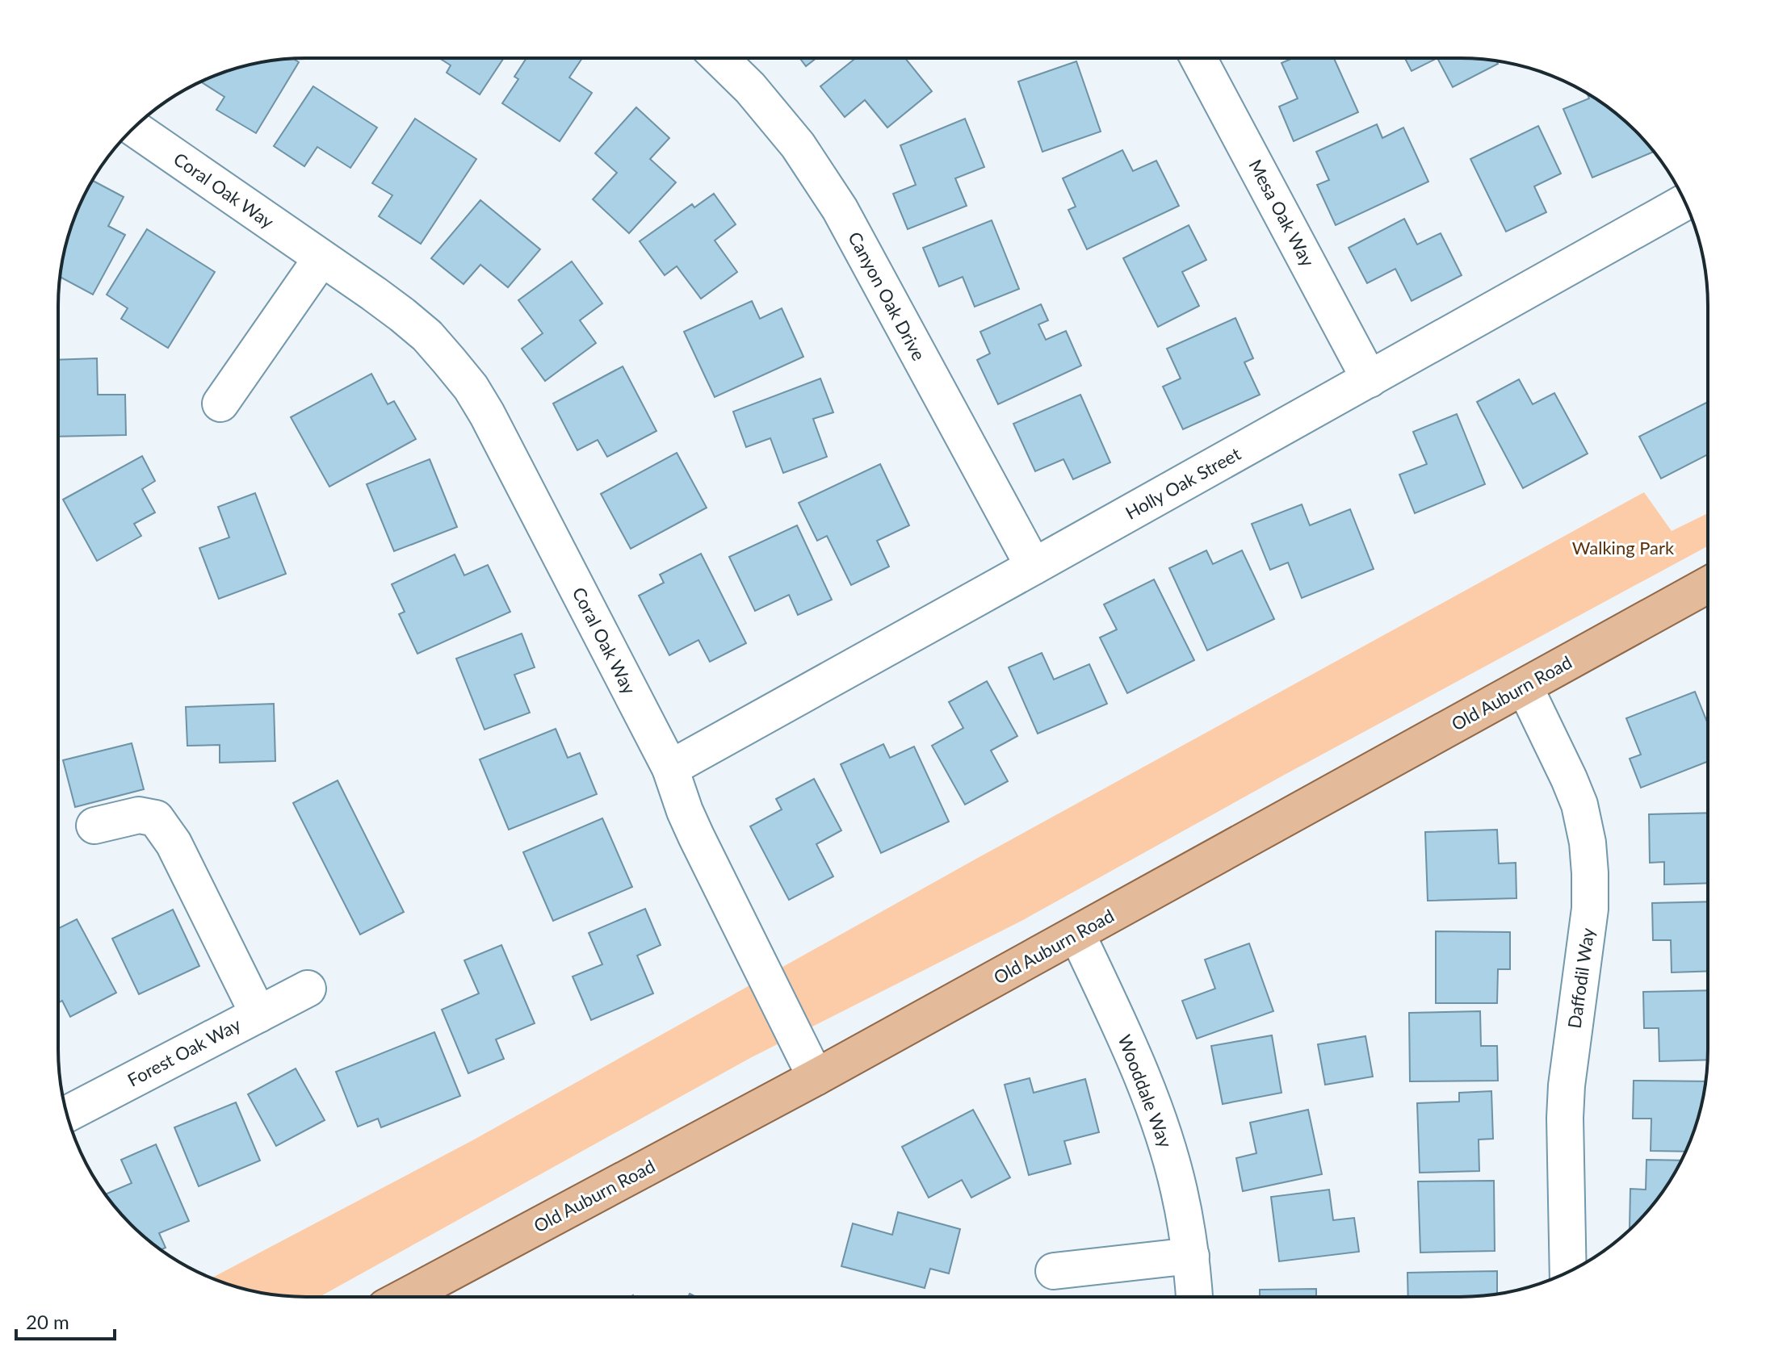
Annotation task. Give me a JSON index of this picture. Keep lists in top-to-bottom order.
{
  "streets": {
    "main road": ["Old Auburn Road"],
    "street": [
      "Coral Oak Way",
      "Mesa Oak Way",
      "Canyon Oak Drive",
      "Holly Oak Street",
      "Daffodil Way",
      "Forest Oak Way",
      "Wooddale Way"
    ]
  },
  "crossings": [
    ["Coral Oak Way", "Holly Oak Street"],
    ["Coral Oak Way", "Old Auburn Road"],
    ["Mesa Oak Way", "Holly Oak Street"],
    ["Canyon Oak Drive", "Holly Oak Street"],
    ["Old Auburn Road", "Daffodil Way"],
    ["Old Auburn Road", "Wooddale Way"]
  ],
  "parks": ["Walking Park"],
  "scale_bar": "20 m"
}
